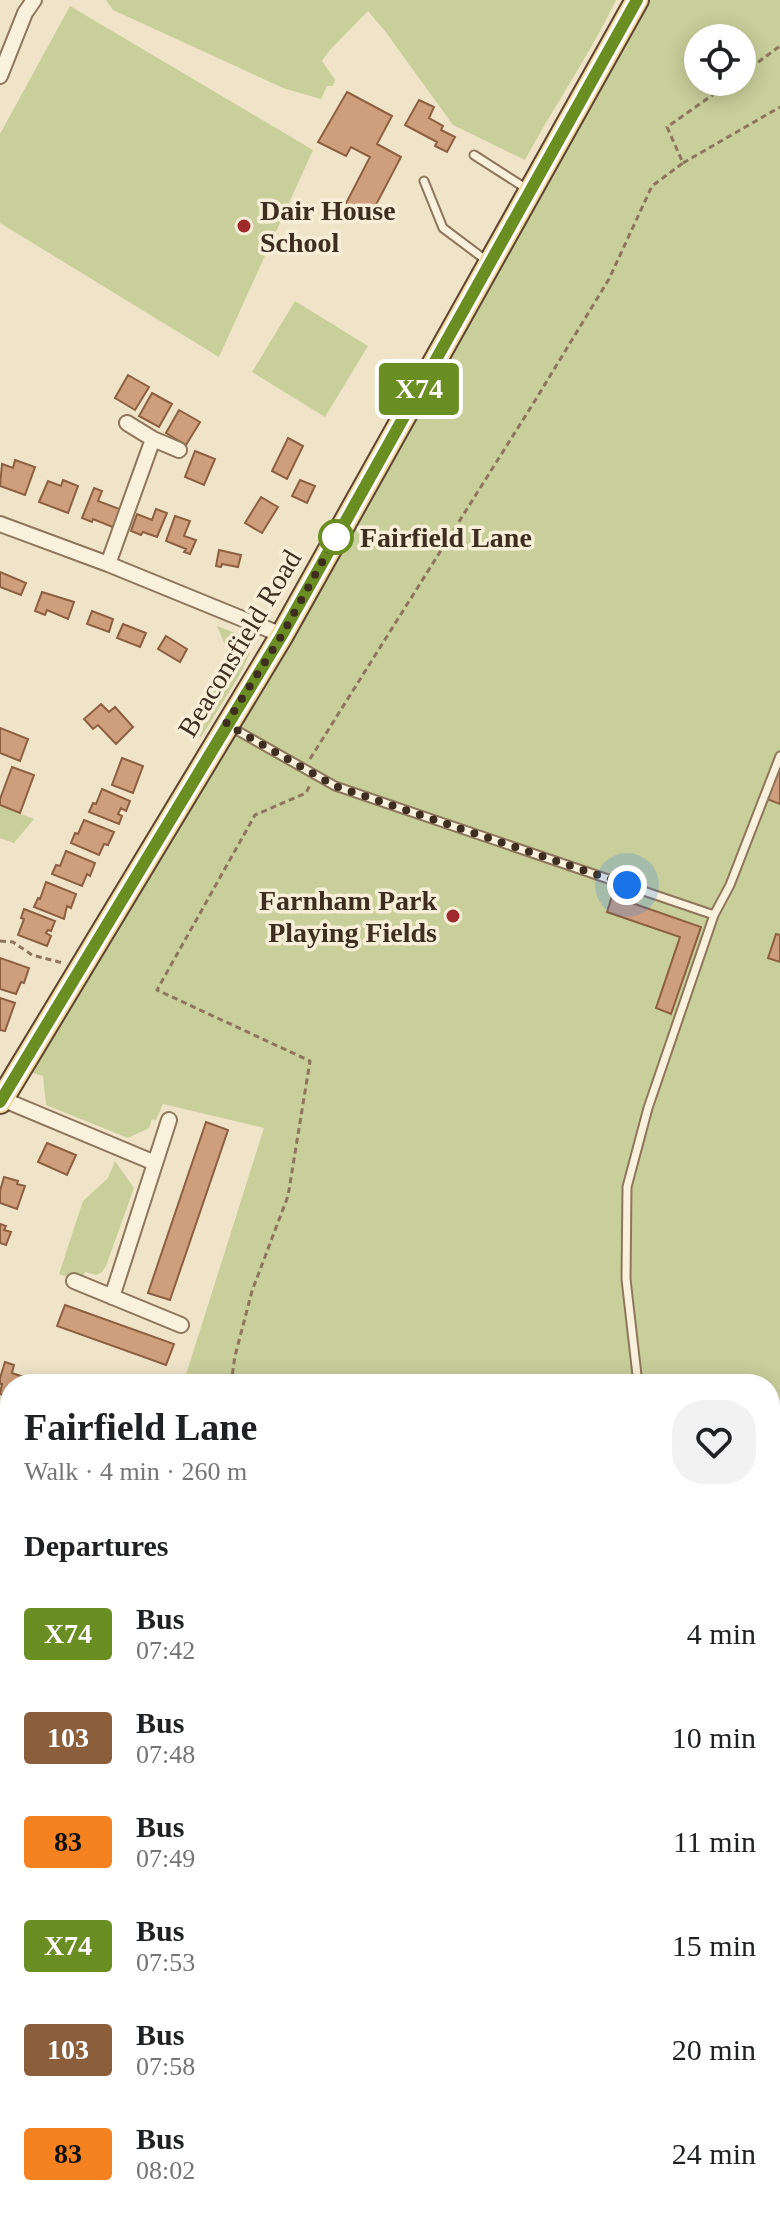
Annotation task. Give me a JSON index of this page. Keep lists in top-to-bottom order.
{
  "streets": {
    "main road": ["Beaconsfield Road"]
  },
  "places": ["Dair House School", "Fairfield Lane", "Farnham Park Playing Fields"],
  "lines": ["bus line X74"],
  "page": {
    "on_map": "X74",
    "heading": [
      ["Fairfield Lane", "Walk · 4 min · 260 m"],
      "Departures"
    ],
    "list": [
      {
        "mark": "X74",
        "name": "Bus",
        "note": "07:42",
        "value": "4 min"
      },
      {
        "mark": "103",
        "name": "Bus",
        "note": "07:48",
        "value": "10 min"
      },
      {
        "mark": "83",
        "name": "Bus",
        "note": "07:49",
        "value": "11 min"
      },
      {
        "mark": "X74",
        "name": "Bus",
        "note": "07:53",
        "value": "15 min"
      },
      {
        "mark": "103",
        "name": "Bus",
        "note": "07:58",
        "value": "20 min"
      },
      {
        "mark": "83",
        "name": "Bus",
        "note": "08:02",
        "value": "24 min"
      }
    ]
  }
}
